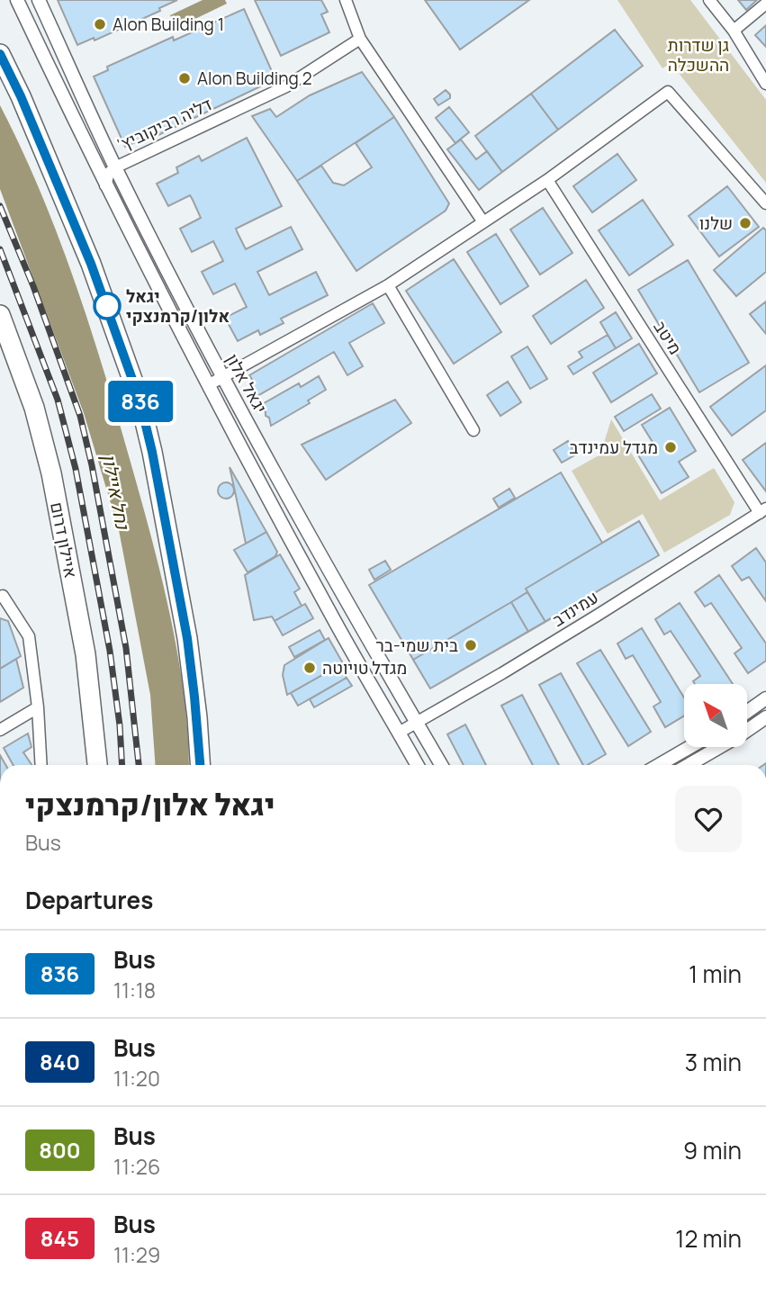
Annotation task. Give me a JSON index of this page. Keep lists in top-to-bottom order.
{
  "streets": {
    "highway": ["איילון דרום"],
    "street": [
      "'דליה רביקוביץ",
      "מיטב",
      "יגאל אלון",
      "עמינדב"
    ]
  },
  "crossings": [
    ["'דליה רביקוביץ", "יגאל אלון"],
    ["מיטב", "עמינדב"],
    ["יגאל אלון", "עמינדב"]
  ],
  "water": ["נחל איילון"],
  "parks": ["גן שדרות ההשכלה"],
  "places": [
    "Alon Building 1",
    "Alon Building 2",
    "שלנו",
    "יגאל אלון/קרמנצקי",
    "מגדל עמינדב",
    "בית שמי-בר",
    "מגדל טויוטה"
  ],
  "lines": ["bus line 836"],
  "north": "top left",
  "page": {
    "on_map": "836",
    "heading": [
      ["יגאל אלון/קרמנצקי", "Bus"],
      "Departures"
    ],
    "list": [
      {
        "mark": "836",
        "name": "Bus",
        "note": "11:18",
        "value": "1 min"
      },
      {
        "mark": "840",
        "name": "Bus",
        "note": "11:20",
        "value": "3 min"
      },
      {
        "mark": "800",
        "name": "Bus",
        "note": "11:26",
        "value": "9 min"
      },
      {
        "mark": "845",
        "name": "Bus",
        "note": "11:29",
        "value": "12 min"
      }
    ]
  }
}
